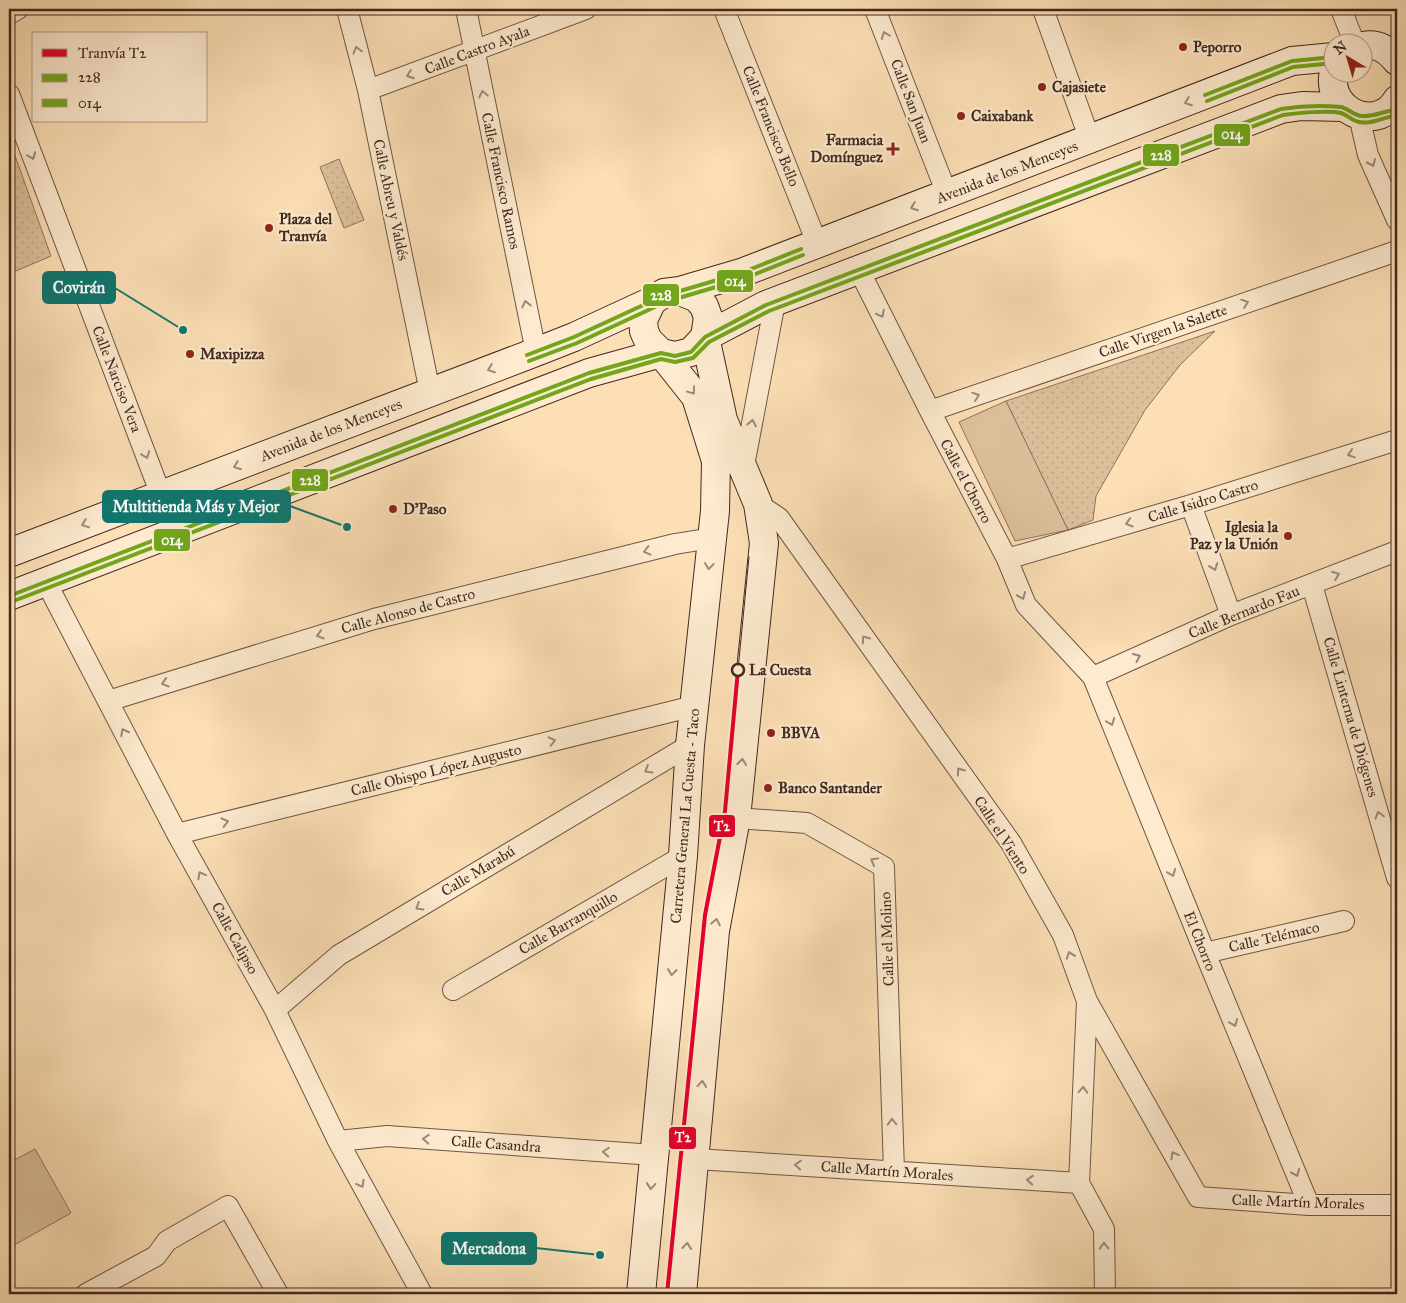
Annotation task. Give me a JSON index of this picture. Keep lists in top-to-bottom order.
{
  "streets": {
    "main road": ["Avenida de los Menceyes", "Carretera General La Cuesta - Taco"],
    "street": [
      "Calle Castro Ayala",
      "Calle San Juan",
      "Calle Francisco Bello",
      "Calle Francisco Ramos",
      "Calle Abreu y Valdés",
      "Calle Virgen la Salette",
      "Calle Narciso Vera",
      "Calle el Chorro",
      "Calle Isidro Castro",
      "Calle Alonso de Castro",
      "Calle Bernardo Fau",
      "Calle Linterna de Diógenes",
      "Calle Obispo López Augusto",
      "Calle el Viento",
      "Calle Marabú",
      "Calle Barranquillo",
      "Calle Telémaco",
      "Calle Calipso",
      "Calle el Molino",
      "El Chorro",
      "Calle Casandra",
      "Calle Martín Morales"
    ]
  },
  "crossings": [
    ["Calle Castro Ayala", "Calle Francisco Ramos"],
    ["Calle Castro Ayala", "Calle Abreu y Valdés"],
    ["Calle San Juan", "Avenida de los Menceyes"],
    ["Calle Francisco Bello", "Avenida de los Menceyes"],
    ["Avenida de los Menceyes", "Calle Francisco Ramos"],
    ["Avenida de los Menceyes", "Calle Abreu y Valdés"],
    ["Avenida de los Menceyes", "Calle Narciso Vera"],
    ["Avenida de los Menceyes", "Carretera General La Cuesta - Taco"],
    ["Calle Virgen la Salette", "Calle el Chorro"],
    ["Calle el Chorro", "Calle Isidro Castro"],
    ["Calle el Chorro", "Calle Bernardo Fau"],
    ["Calle el Chorro", "El Chorro"],
    ["Calle Alonso de Castro", "Carretera General La Cuesta - Taco"],
    ["Calle Alonso de Castro", "Calle Calipso"],
    ["Calle Bernardo Fau", "Calle Linterna de Diógenes"],
    ["Calle Bernardo Fau", "El Chorro"],
    ["Calle Obispo López Augusto", "Carretera General La Cuesta - Taco"],
    ["Calle Obispo López Augusto", "Calle Calipso"],
    ["Carretera General La Cuesta - Taco", "Calle Marabú"],
    ["Carretera General La Cuesta - Taco", "Calle Barranquillo"],
    ["Carretera General La Cuesta - Taco", "Calle Casandra"],
    ["Calle el Viento", "Calle Martín Morales"],
    ["Calle Marabú", "Calle Calipso"],
    ["Calle Telémaco", "El Chorro"],
    ["Calle Calipso", "Calle Casandra"],
    ["Calle el Molino", "Calle Martín Morales"],
    ["El Chorro", "Calle Martín Morales"]
  ],
  "one_way": [
    "Calle Castro Ayala",
    "Calle Francisco Ramos",
    "Calle Virgen la Salette",
    "Calle Narciso Vera",
    "Calle el Chorro",
    "Calle Isidro Castro",
    "Calle Alonso de Castro",
    "Calle Bernardo Fau",
    "Calle Linterna de Diógenes",
    "Calle Obispo López Augusto",
    "Calle el Viento",
    "Calle Marabú",
    "Calle el Molino",
    "El Chorro",
    "Calle Casandra",
    "Calle Martín Morales"
  ],
  "places": {
    "other": [
      "Peporro",
      "Cajasiete",
      "Caixabank",
      "Plaza del Tranvía",
      "Covirán",
      "Maxipizza",
      "D'Paso",
      "Multitienda Más y Mejor",
      "Iglesia la Paz y la Unión",
      "La Cuesta",
      "BBVA",
      "Banco Santander",
      "Mercadona"
    ],
    "health": ["Farmacia Domínguez"]
  },
  "lines": ["transit line 228", "transit line 014", "tram line T2"],
  "legend": ["Tranvía T2", "228", "014"],
  "north": "top left"
}
